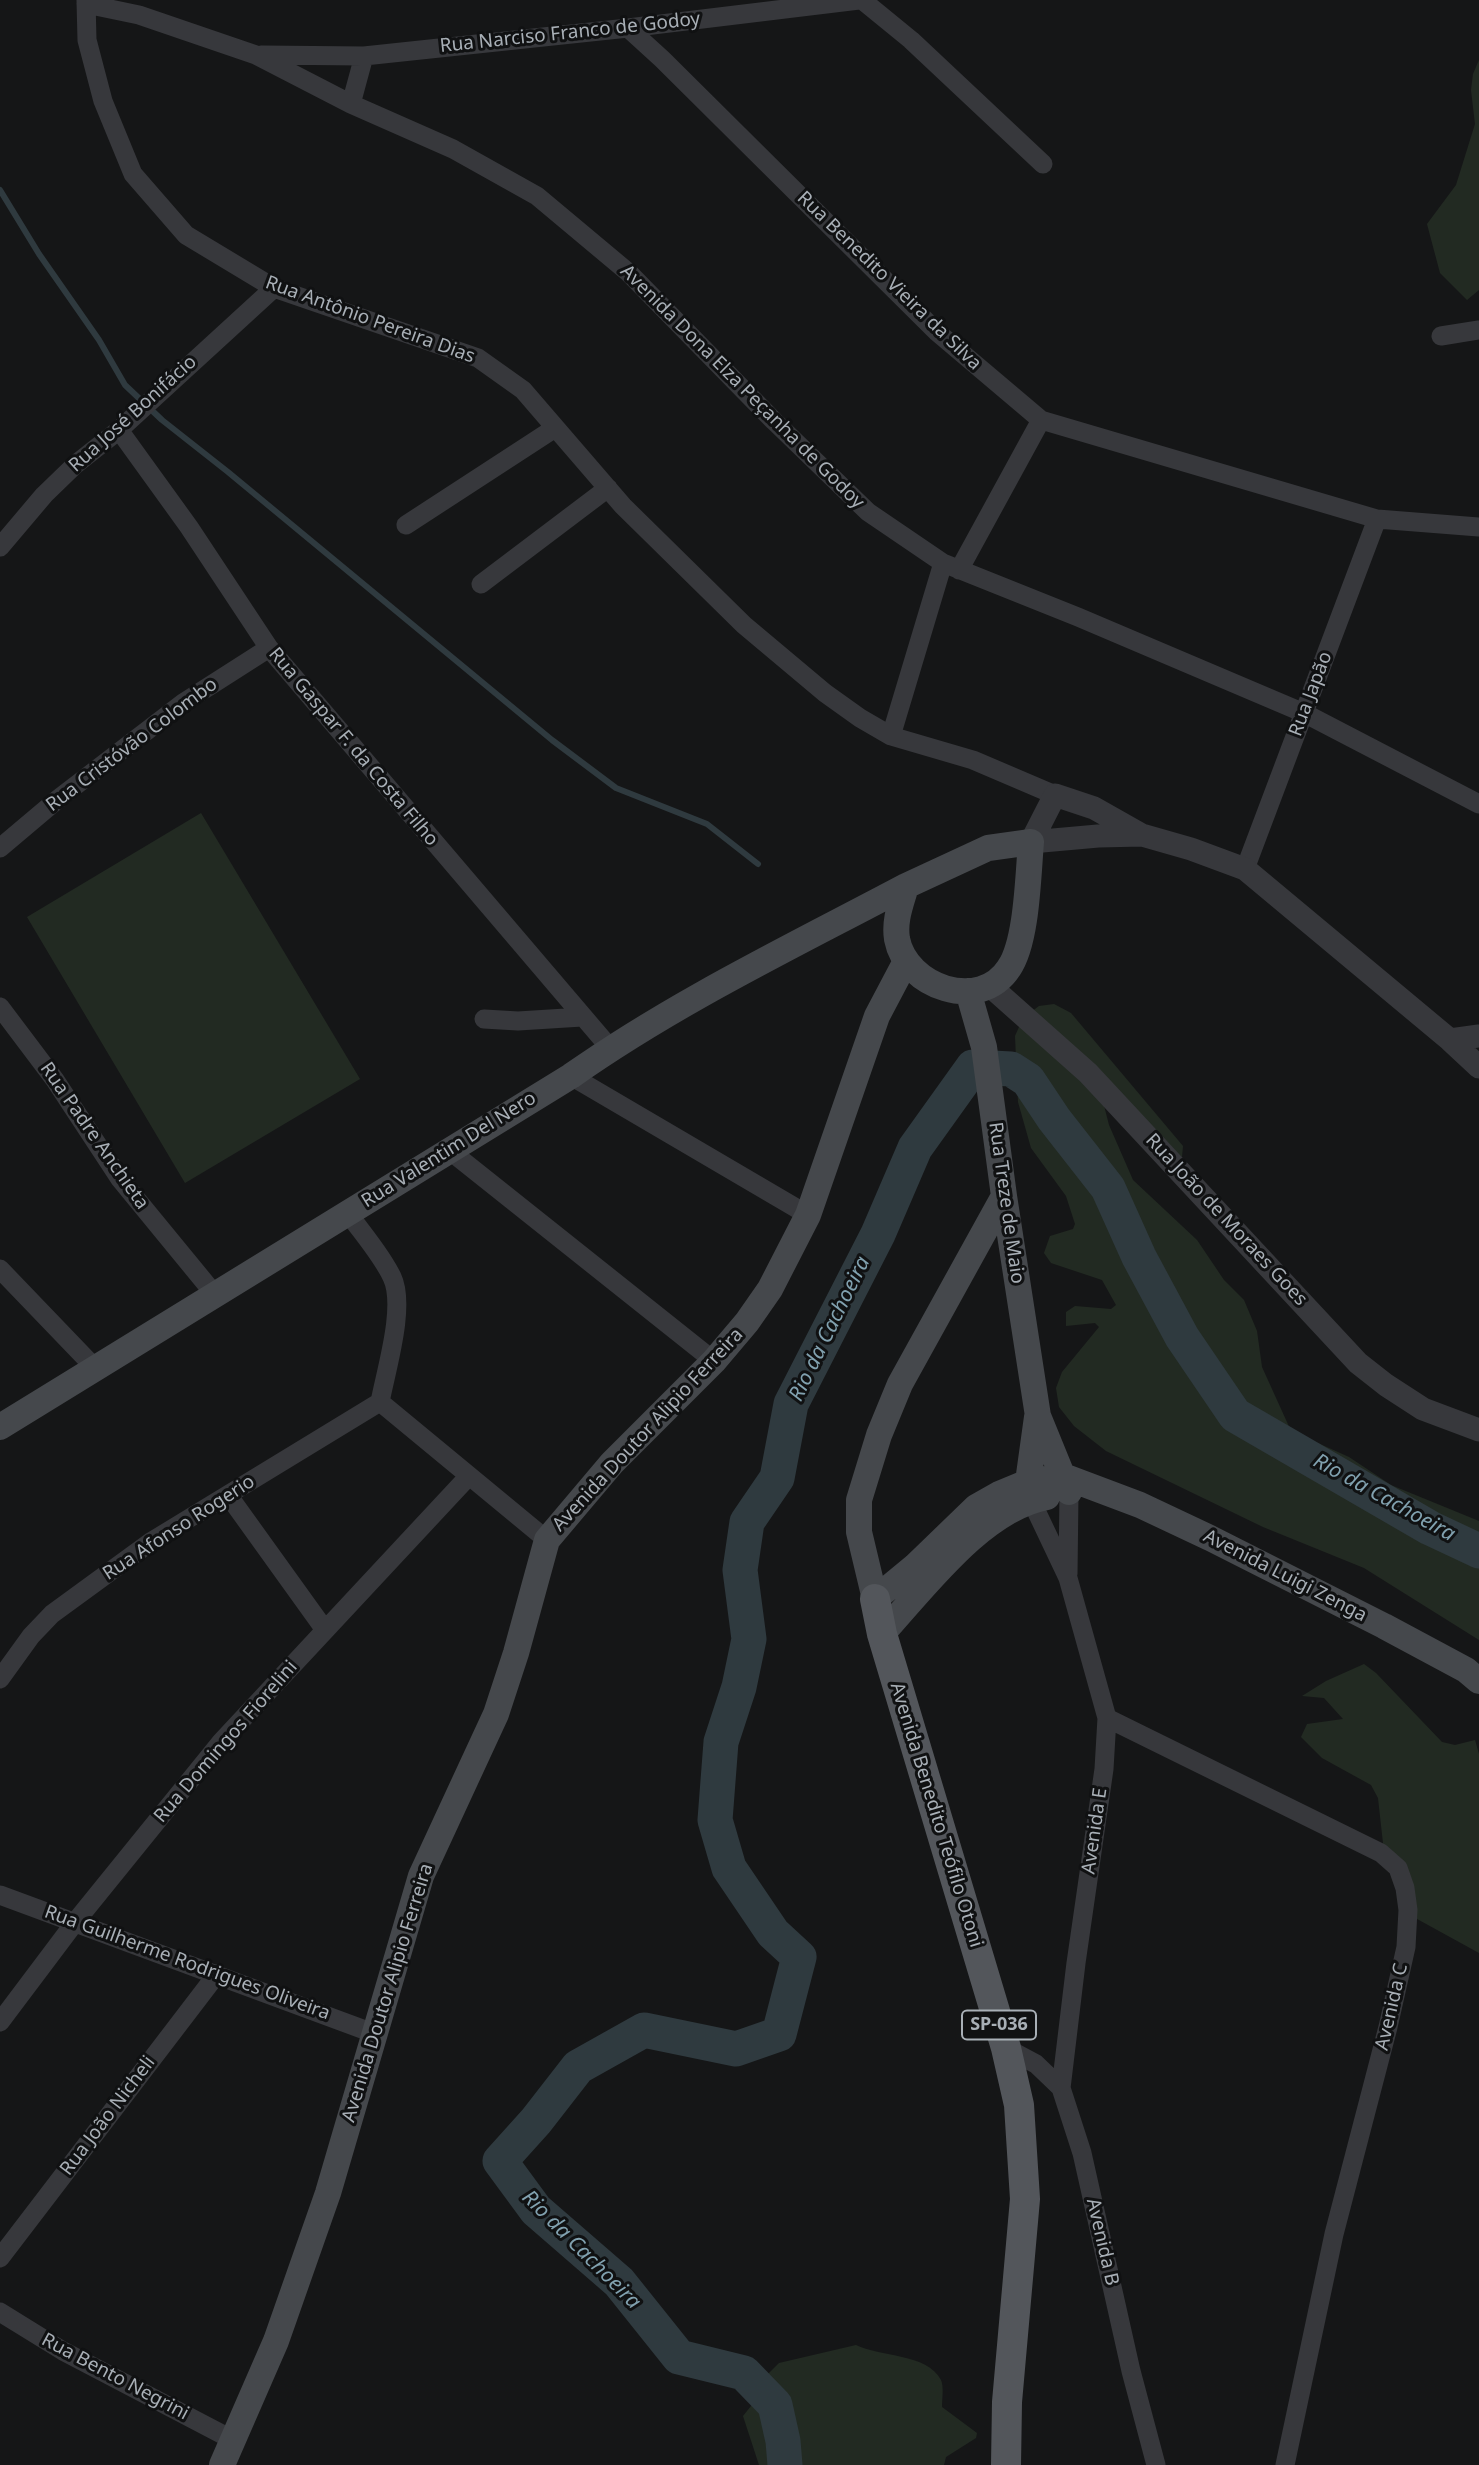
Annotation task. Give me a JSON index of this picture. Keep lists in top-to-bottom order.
{
  "streets": {
    "main road": [
      "Rua Valentim Del Nero",
      "Rua Treze de Maio",
      "Avenida Doutor Alipio Ferreira",
      "Avenida Luigi Zenga",
      "Avenida Benedito Teófilo Otoni",
      "SP-036"
    ],
    "street": [
      "Rua Narciso Franco de Godoy",
      "Rua Benedito Vieira da Silva",
      "Rua Antônio Pereira Dias",
      "Avenida Dona Elza Peçanha de Godoy",
      "Rua José Bonifácio",
      "Rua Japão",
      "Rua Cristóvão Colombo",
      "Rua Gaspar F. da Costa Filho",
      "Rua Padre Anchieta",
      "Rua João de Moraes Goes",
      "Rua Afonso Rogerio",
      "Rua Domingos Fiorelini",
      "Avenida E",
      "Rua Guilherme Rodrigues Oliveira",
      "Avenida C",
      "Rua João Nicheli",
      "Avenida B",
      "Rua Bento Negrini"
    ]
  },
  "crossings": [
    ["Rua Narciso Franco de Godoy", "Rua Benedito Vieira da Silva"],
    ["Rua Narciso Franco de Godoy", "Avenida Dona Elza Peçanha de Godoy"],
    ["Rua Benedito Vieira da Silva", "Rua Japão"],
    ["Rua Antônio Pereira Dias", "Avenida Dona Elza Peçanha de Godoy"],
    ["Rua Antônio Pereira Dias", "Rua José Bonifácio"],
    ["Avenida Dona Elza Peçanha de Godoy", "Rua Japão"],
    ["Rua José Bonifácio", "Rua Gaspar F. da Costa Filho"],
    ["Rua Cristóvão Colombo", "Rua Gaspar F. da Costa Filho"],
    ["Rua Gaspar F. da Costa Filho", "Rua Valentim Del Nero"],
    ["Rua Padre Anchieta", "Rua Valentim Del Nero"],
    ["Rua Treze de Maio", "Rua João de Moraes Goes"],
    ["Rua Treze de Maio", "Avenida Luigi Zenga"],
    ["Rua Treze de Maio", "Avenida Benedito Teófilo Otoni"],
    ["Rua Treze de Maio", "Avenida E"],
    ["Avenida Doutor Alipio Ferreira", "Rua Guilherme Rodrigues Oliveira"],
    ["Avenida Doutor Alipio Ferreira", "Rua Bento Negrini"],
    ["Avenida Luigi Zenga", "Avenida E"],
    ["Rua Domingos Fiorelini", "Rua Guilherme Rodrigues Oliveira"],
    ["Avenida Benedito Teófilo Otoni", "Avenida B"],
    ["Avenida E", "Avenida C"],
    ["Avenida E", "Avenida B"],
    ["Rua Guilherme Rodrigues Oliveira", "Rua João Nicheli"]
  ],
  "water": ["Rio da Cachoeira"]
}
